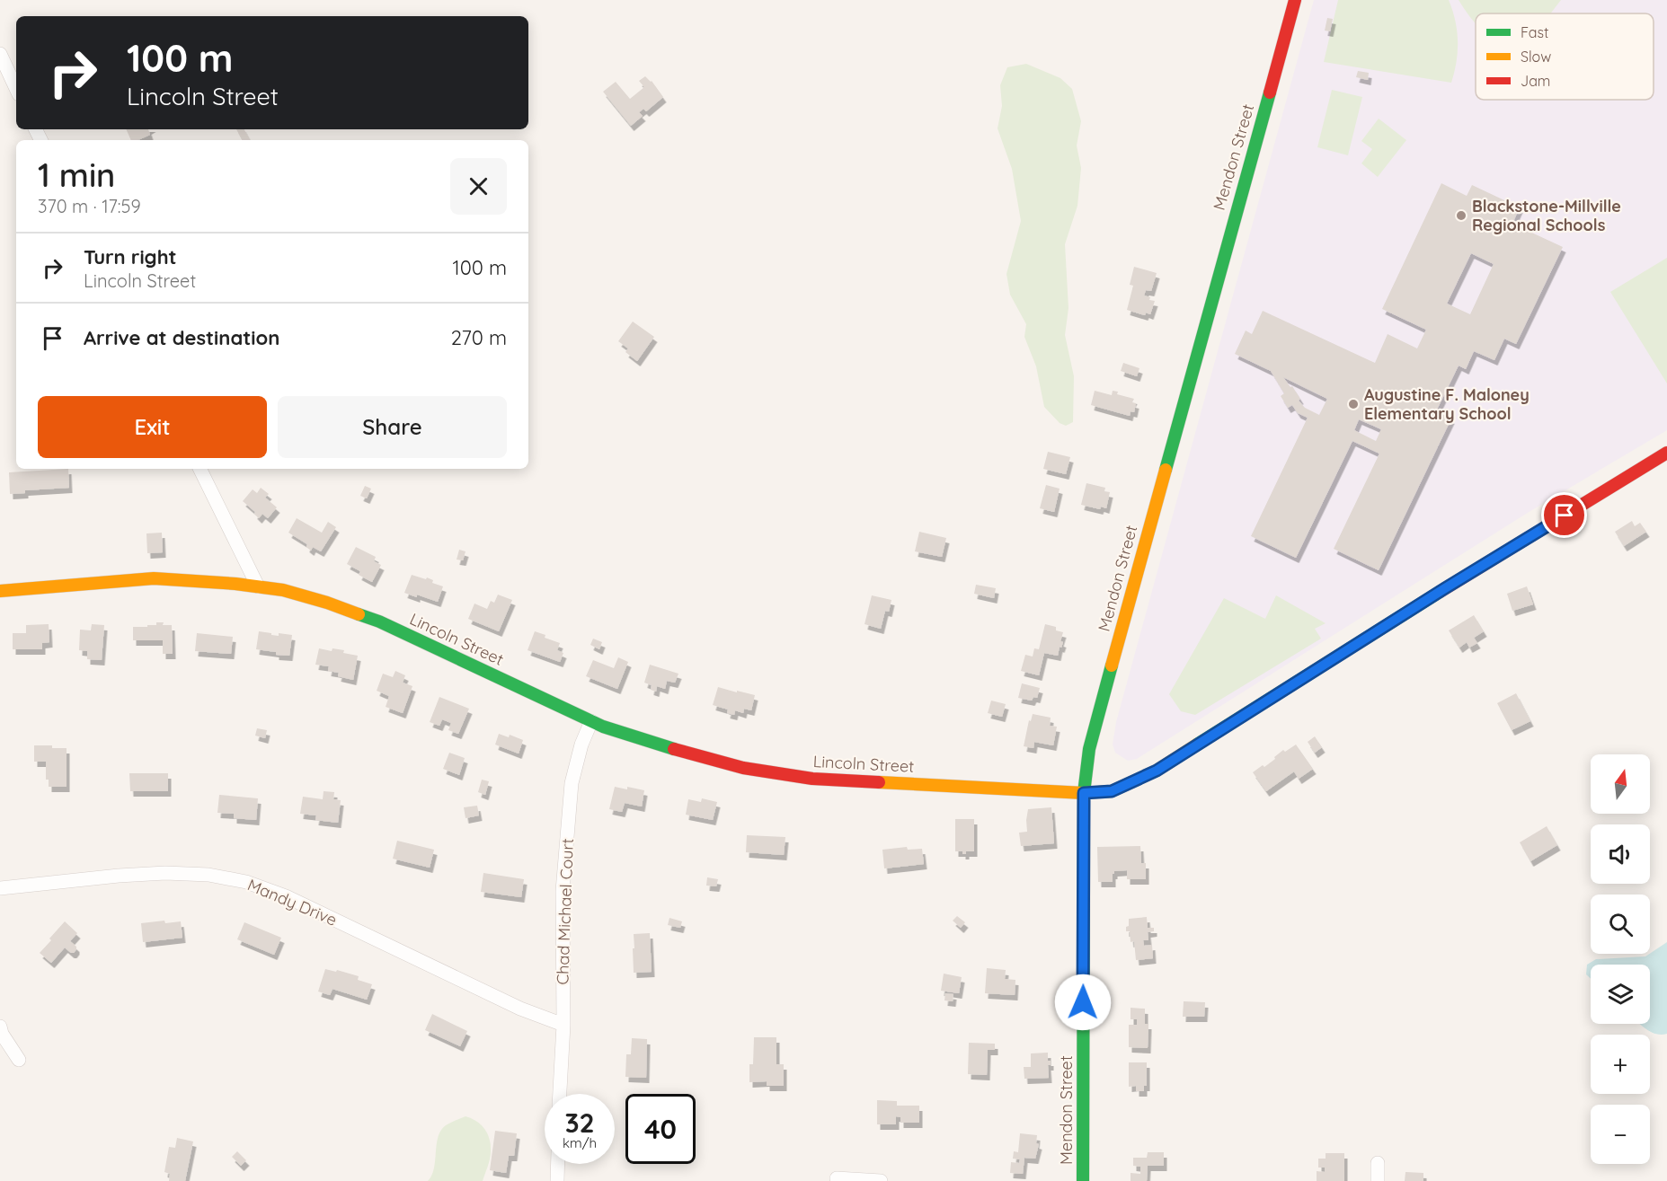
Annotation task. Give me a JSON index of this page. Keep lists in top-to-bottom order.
{
  "streets": {
    "main road": ["Mendon Street", "Lincoln Street"],
    "street": ["Mandy Drive", "Chad Michael Court"]
  },
  "crossings": [
    ["Mendon Street", "Lincoln Street"],
    ["Lincoln Street", "Chad Michael Court"],
    ["Mandy Drive", "Chad Michael Court"]
  ],
  "places": ["Blackstone-Millville Regional Schools", "Augustine F. Maloney Elementary School"],
  "legend": ["Fast", "Slow", "Jam"],
  "north": "top",
  "page": {
    "turn": ["100 m", "Lincoln Street"],
    "heading": ["1 min", "370 m · 17:59"],
    "list": [
      {
        "name": "Turn right",
        "note": "Lincoln Street",
        "value": "100 m"
      },
      {
        "name": "Arrive at destination",
        "value": "270 m"
      }
    ],
    "buttons": ["Exit", "Share"],
    "map_buttons": ["+", "−"],
    "speed": "32 km/h",
    "limit": "40"
  }
}
